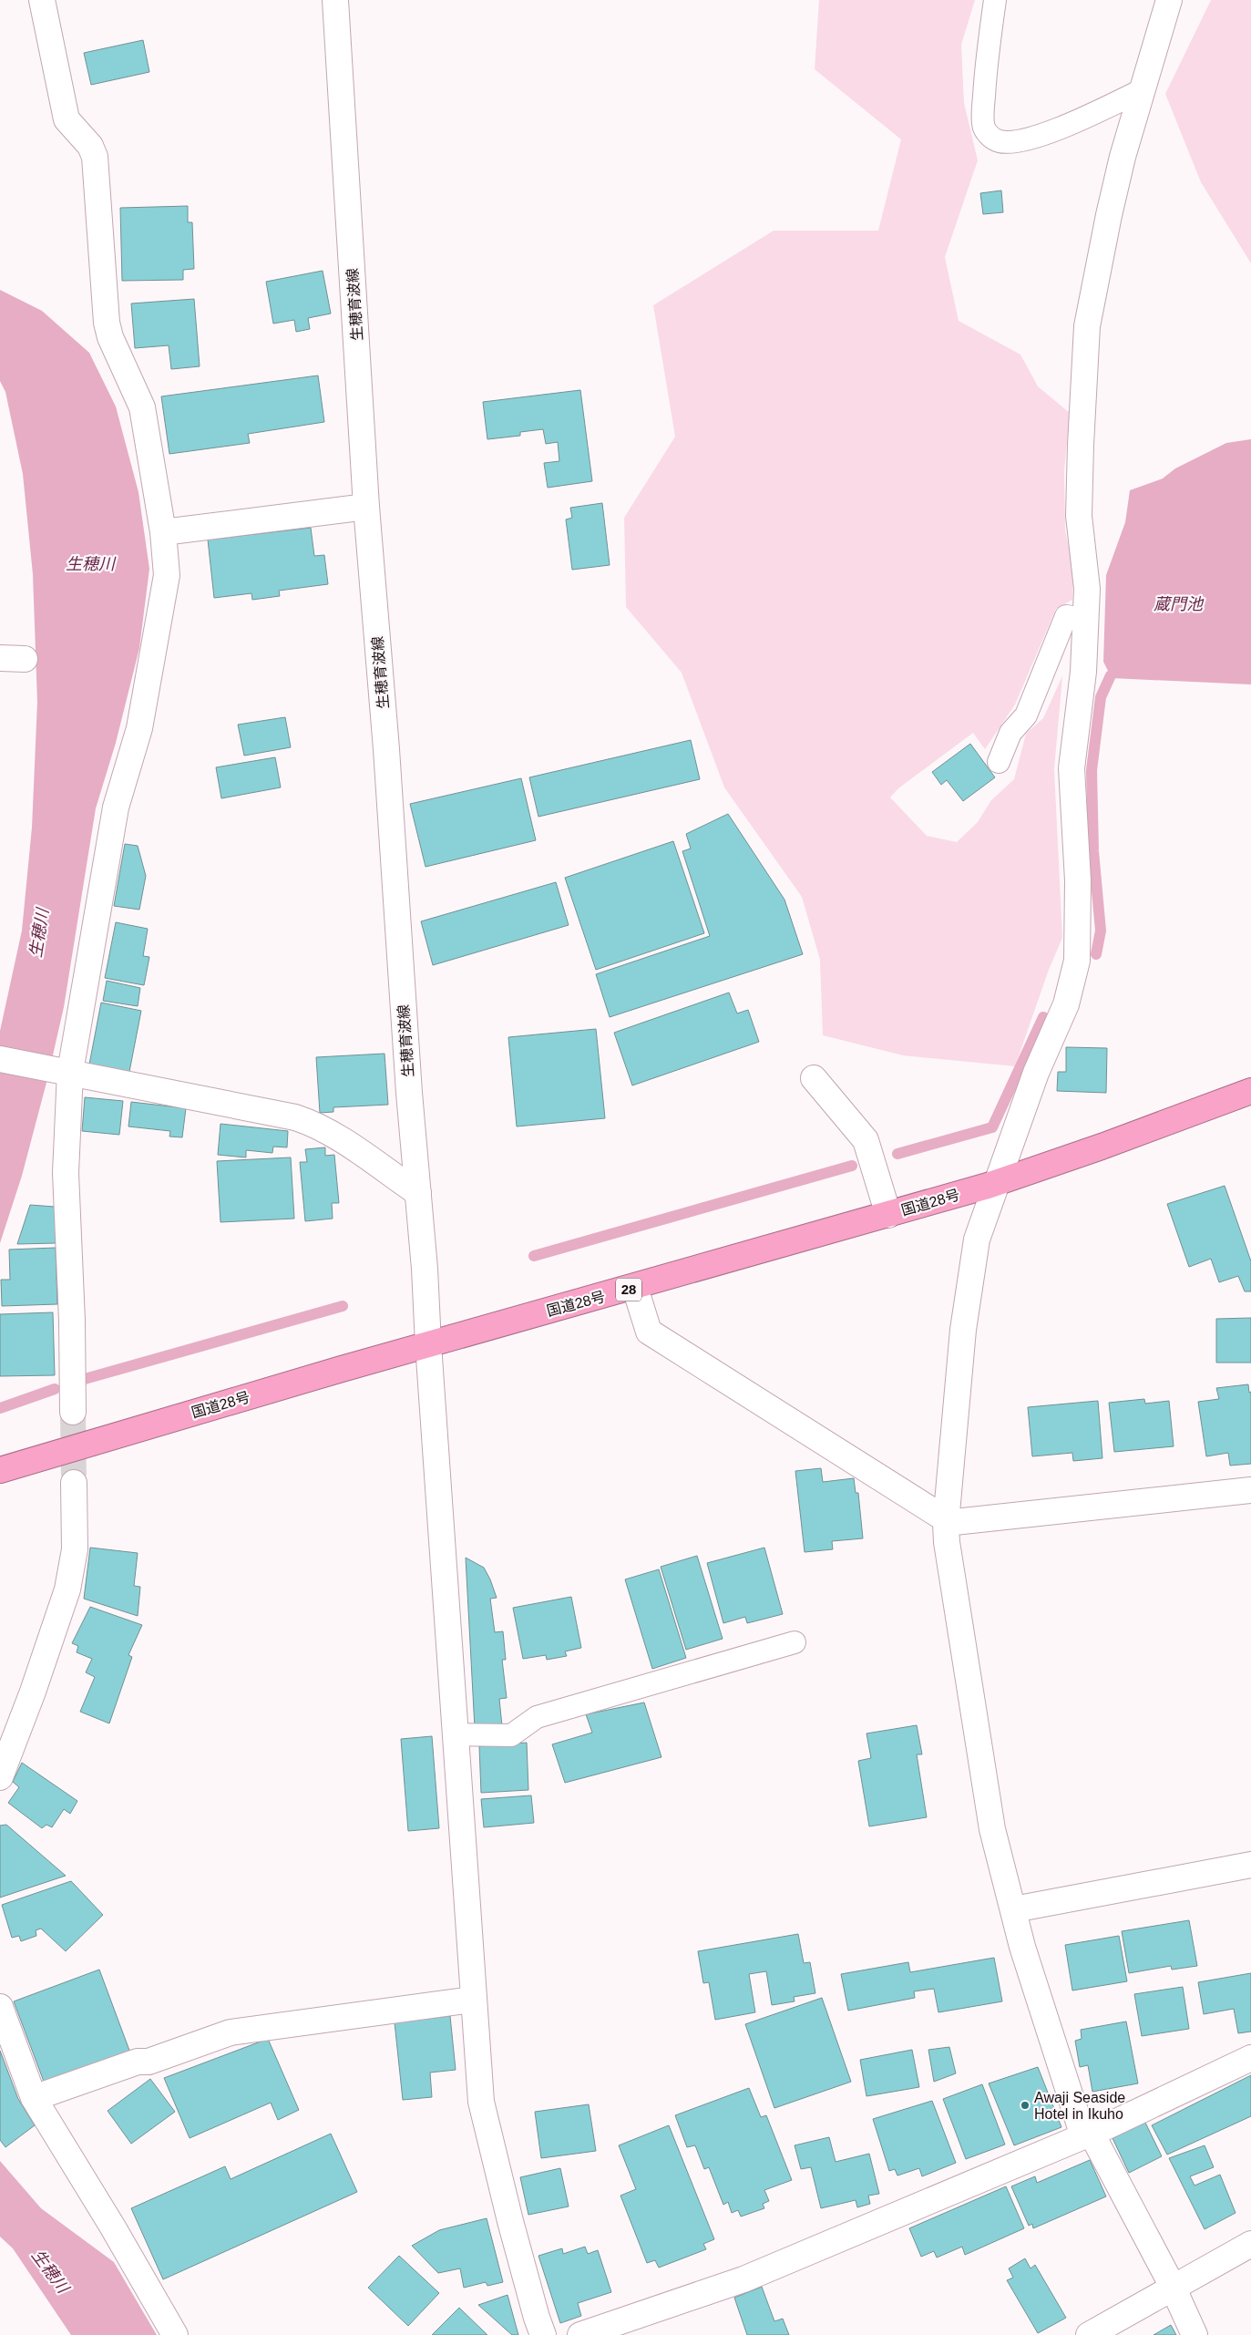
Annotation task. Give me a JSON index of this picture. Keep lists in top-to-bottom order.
{
  "streets": {
    "highway": ["国道28号", "28"],
    "street": ["生穂育波線"]
  },
  "crossings": [
    ["生穂育波線", "国道28号"]
  ],
  "water": ["生穂川", "蔵門池"],
  "places": ["Awaji Seaside Hotel in Ikuho"]
}
